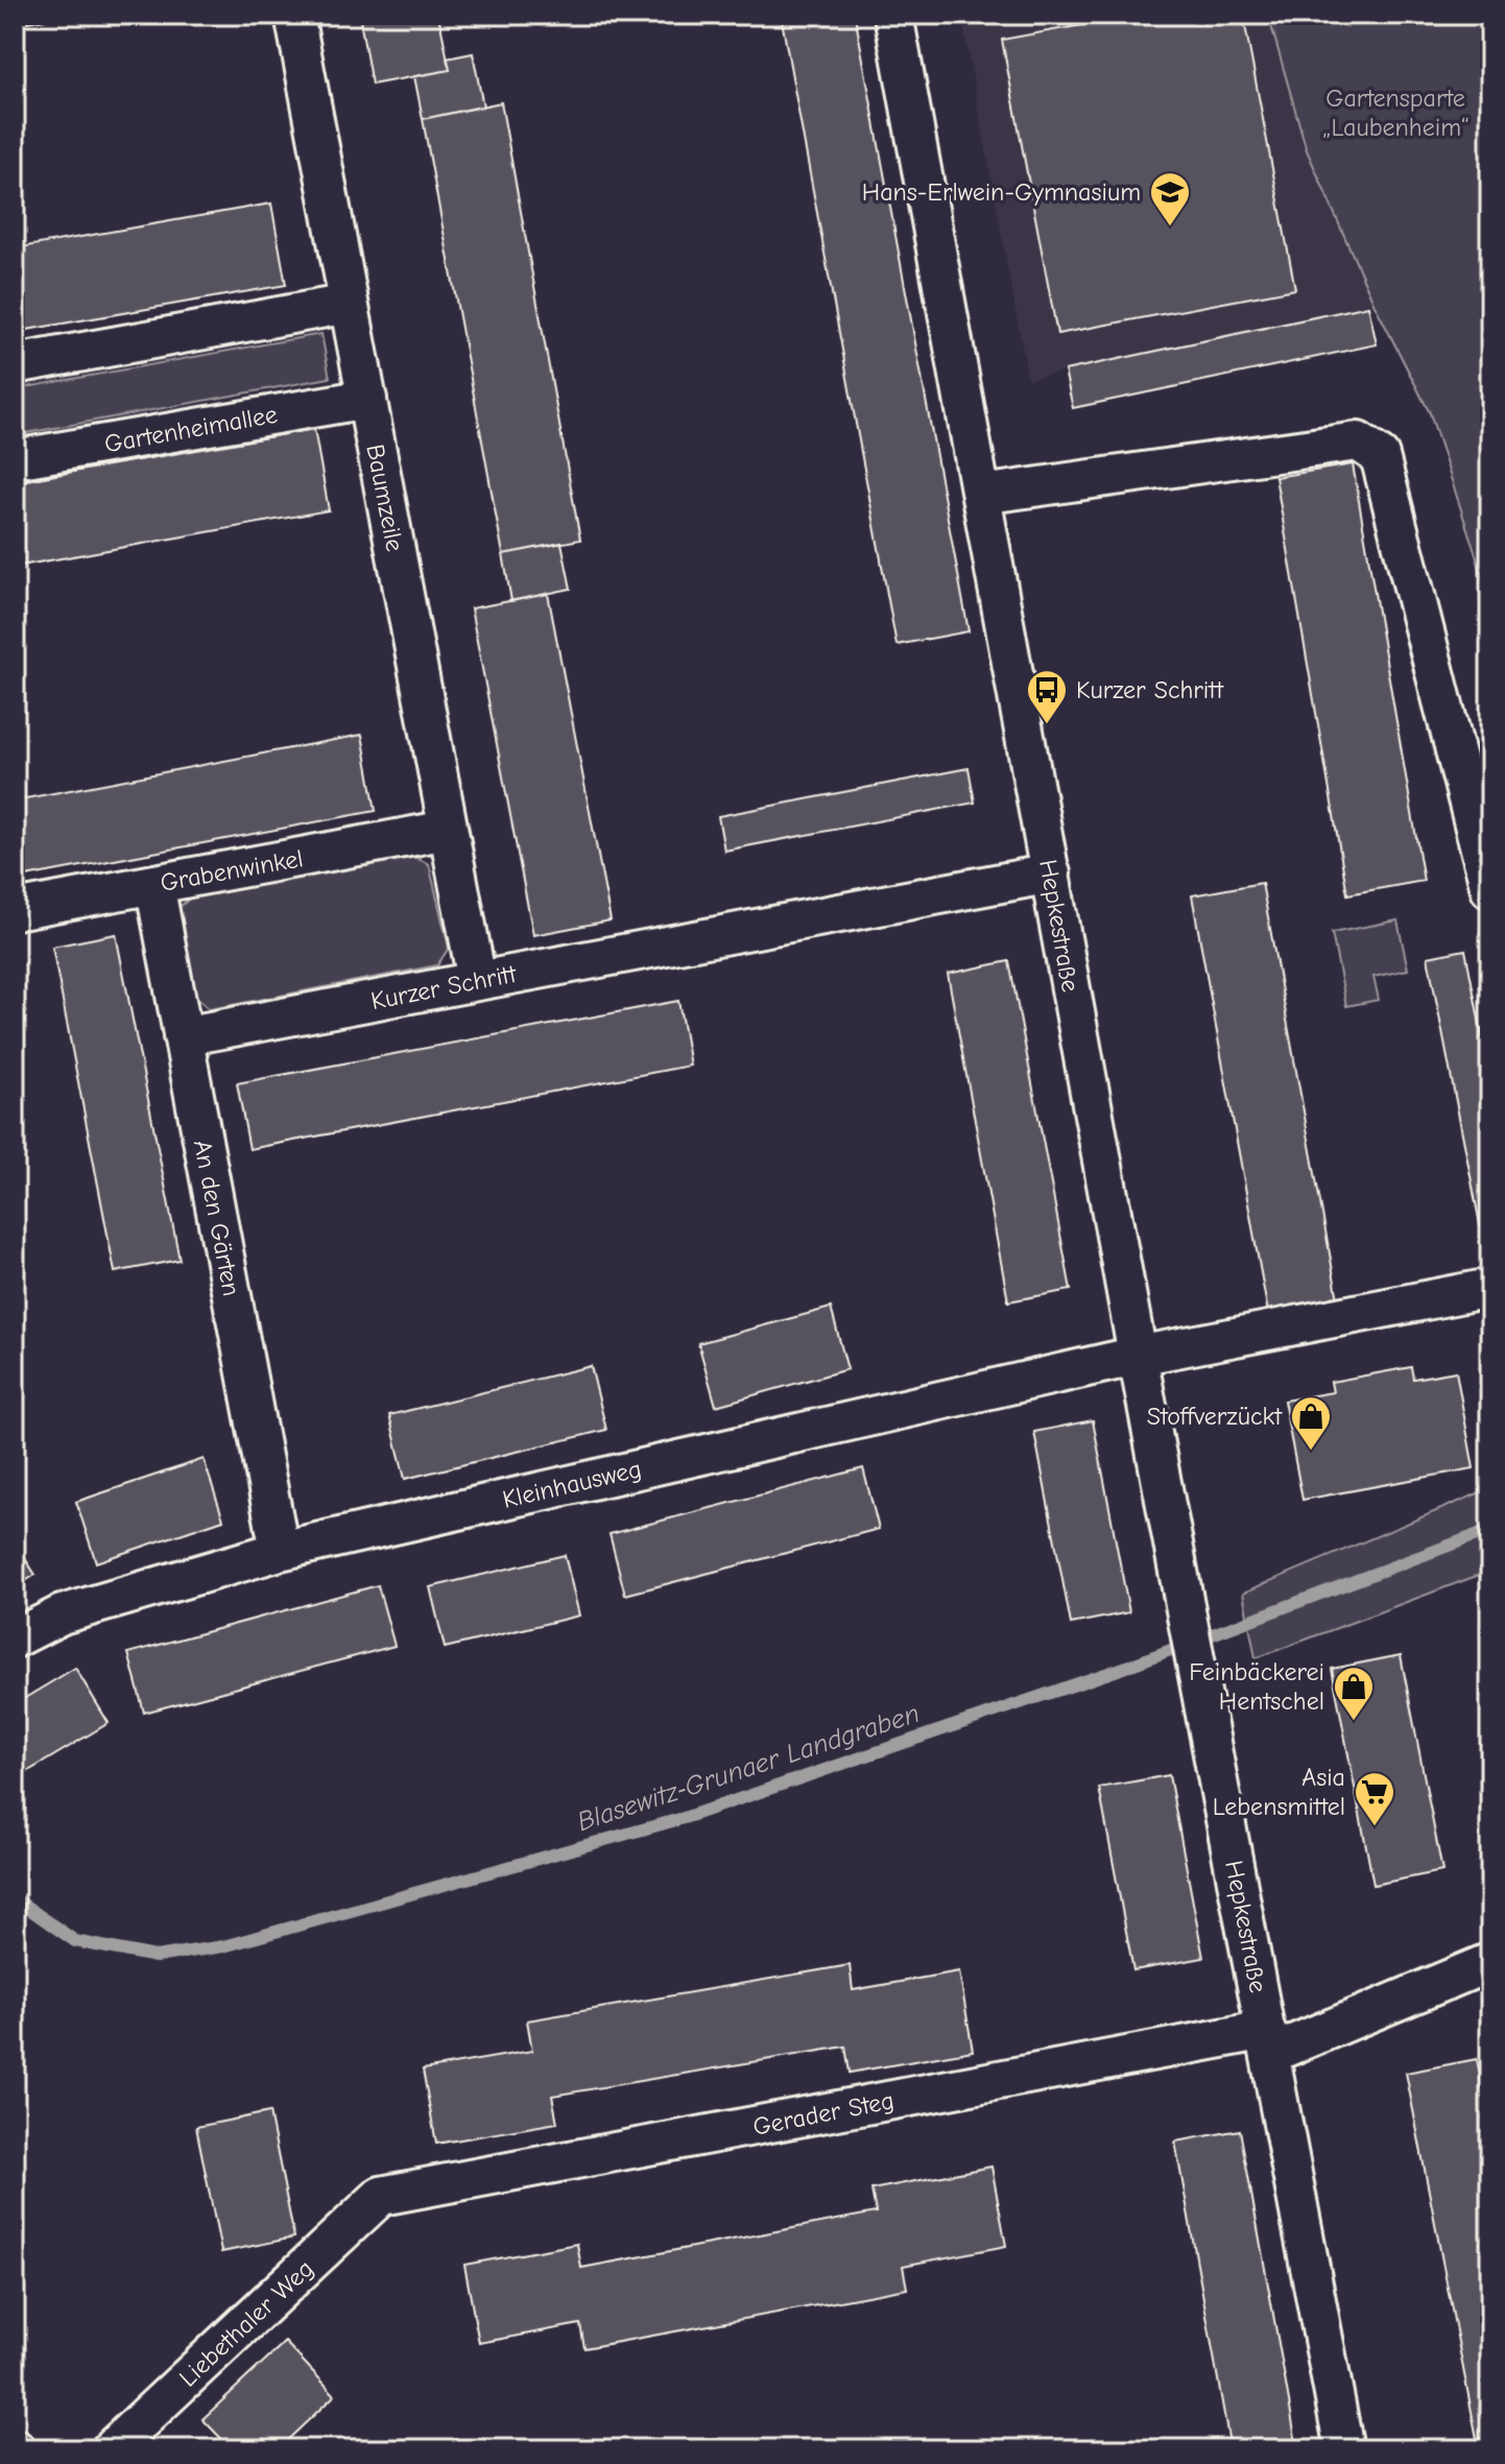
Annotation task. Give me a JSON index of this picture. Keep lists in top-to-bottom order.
{
  "streets": {
    "street": [
      "Gartenheimallee",
      "Baumzeile",
      "Grabenwinkel",
      "Hepkestraße",
      "Kurzer Schritt",
      "An den Gärten",
      "Kleinhausweg",
      "Gerader Steg",
      "Liebethaler Weg"
    ]
  },
  "crossings": [
    ["Gartenheimallee", "Baumzeile"],
    ["Baumzeile", "Grabenwinkel"],
    ["Baumzeile", "Kurzer Schritt"],
    ["Grabenwinkel", "An den Gärten"],
    ["Hepkestraße", "Kurzer Schritt"],
    ["Hepkestraße", "Kleinhausweg"],
    ["Hepkestraße", "Gerader Steg"],
    ["Kurzer Schritt", "An den Gärten"],
    ["An den Gärten", "Kleinhausweg"],
    ["Gerader Steg", "Liebethaler Weg"]
  ],
  "water": ["Blasewitz‐Grunaer Landgraben"],
  "parks": ["Gartensparte „Laubenheim“"],
  "places": {
    "school or university": ["Hans-Erlwein-Gymnasium"],
    "bus stop": ["Kurzer Schritt"],
    "shop": ["Stoffverzückt", "Feinbäckerei Hentschel"],
    "supermarket": ["Asia Lebensmittel"]
  }
}
